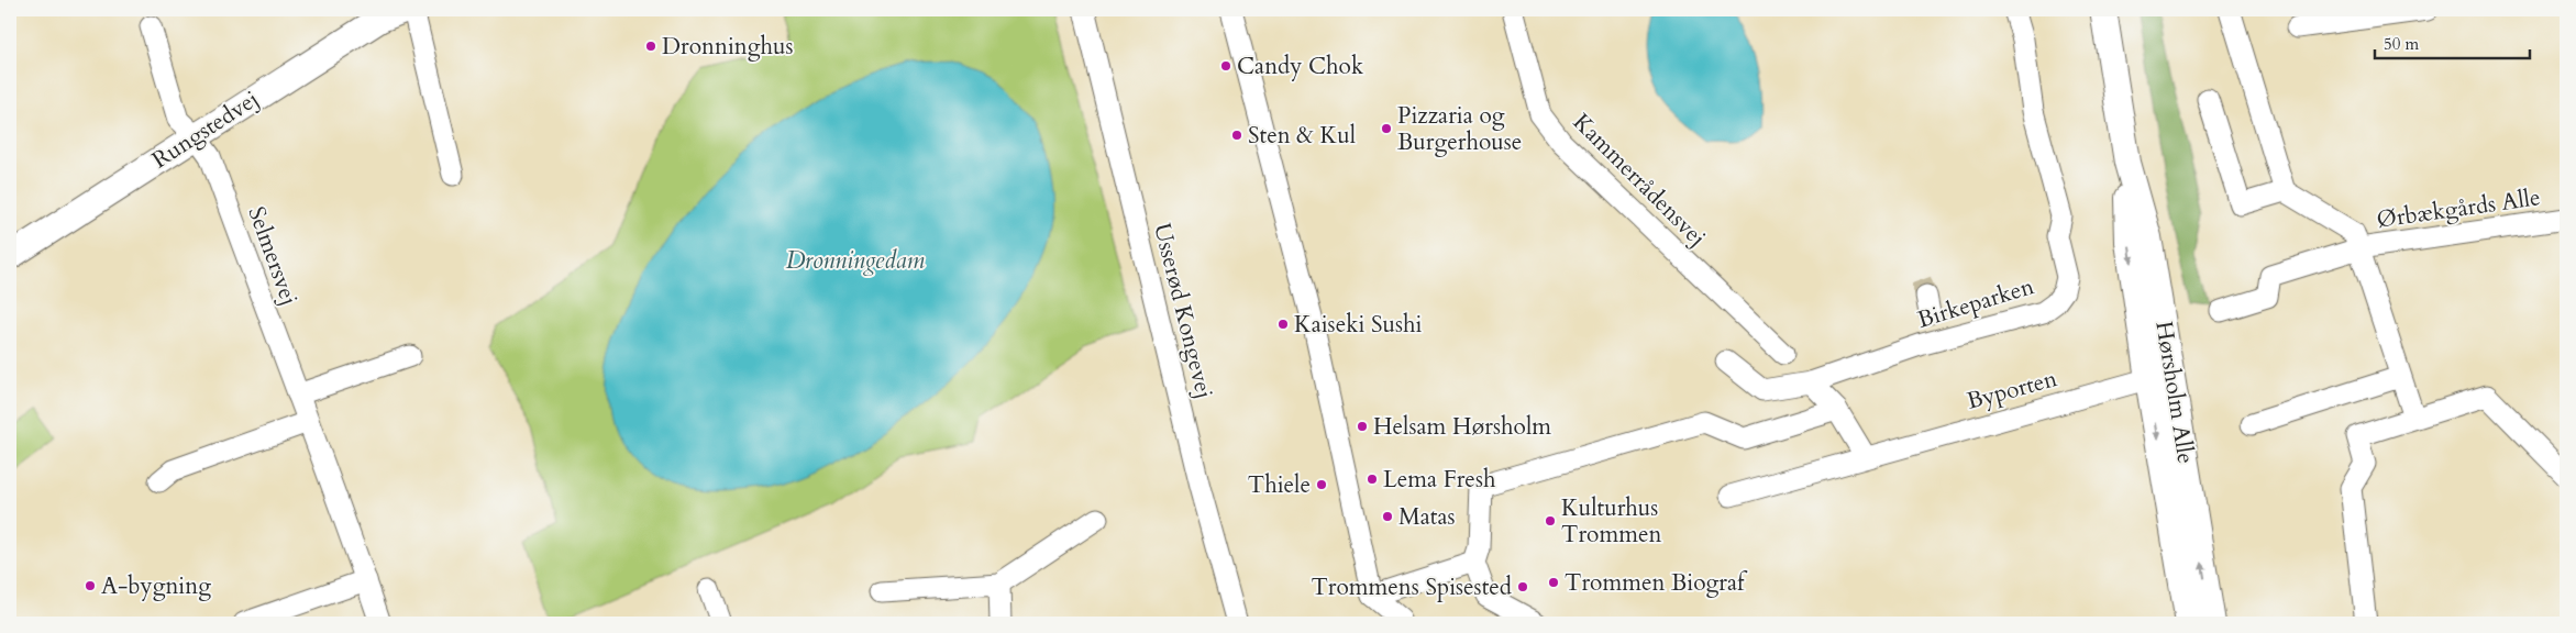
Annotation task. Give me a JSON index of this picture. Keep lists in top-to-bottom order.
{
  "streets": {
    "main road": ["Rungstedvej", "Hørsholm Alle"],
    "street": [
      "Kammerrådensvej",
      "Ørbækgårds Alle",
      "Selmersvej",
      "Birkeparken",
      "Usserød Kongevej",
      "Byporten"
    ]
  },
  "crossings": [
    ["Rungstedvej", "Selmersvej"],
    ["Byporten", "Hørsholm Alle"]
  ],
  "water": ["Dronningedam"],
  "places": [
    "Dronninghus",
    "Candy Chok",
    "Pizzaria og Burgerhouse",
    "Sten & Kul",
    "Kaiseki Sushi",
    "Helsam Hørsholm",
    "Lema Fresh",
    "Thiele",
    "Matas",
    "Kulturhus Trommen",
    "Trommen Biograf",
    "A-bygning",
    "Trommens Spisested"
  ],
  "scale_bar": "50 m"
}
